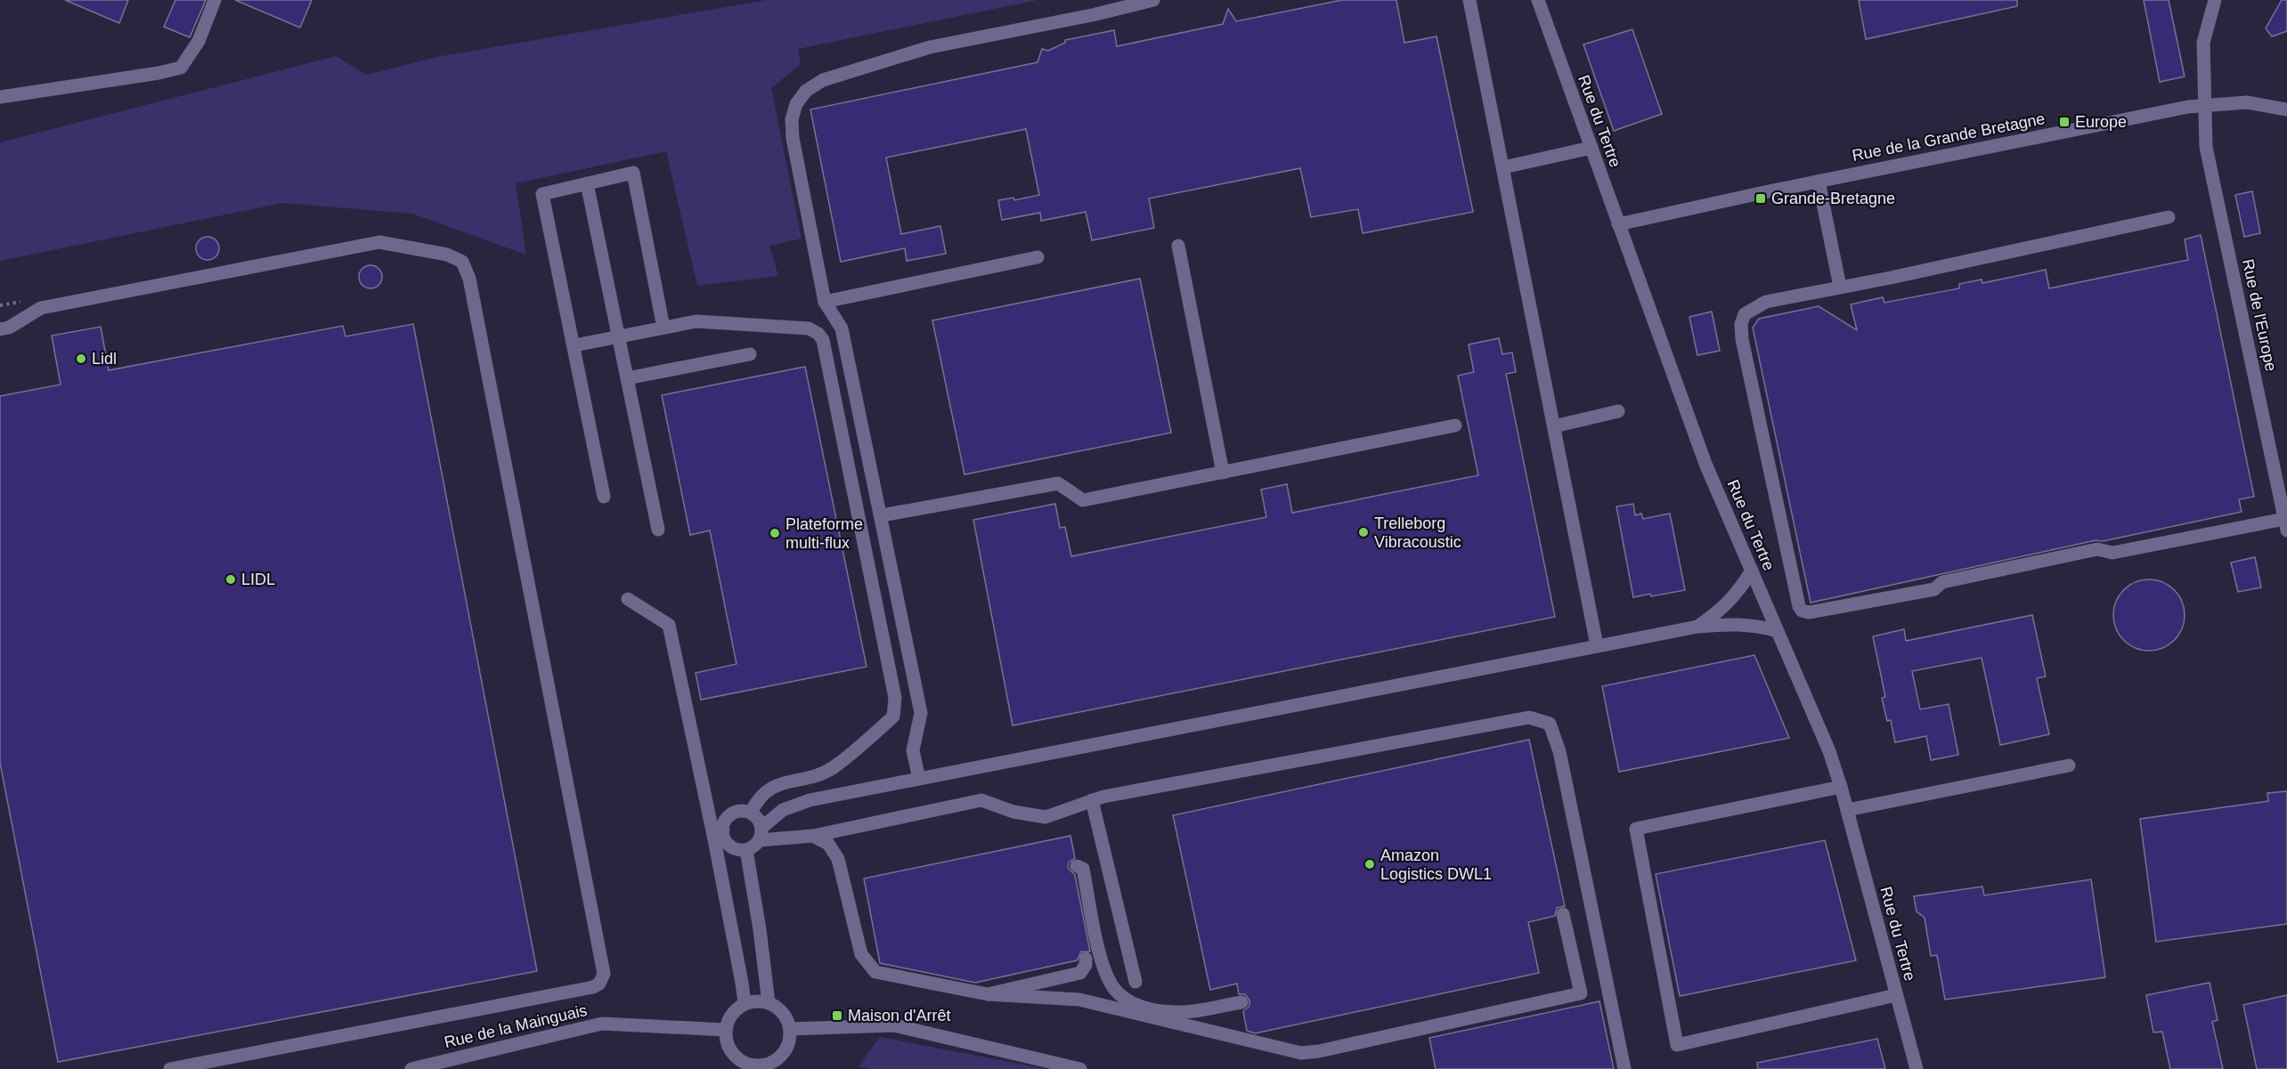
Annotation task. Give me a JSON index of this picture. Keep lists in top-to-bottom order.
{
  "streets": {
    "street": [
      "Rue du Tertre",
      "Rue de la Grande Bretagne",
      "Rue de l'Europe",
      "Rue de la Mainguais"
    ]
  },
  "crossings": [
    ["Rue du Tertre", "Rue de la Grande Bretagne"],
    ["Rue de la Grande Bretagne", "Rue de l'Europe"]
  ],
  "places": {
    "transit": ["Europe", "Grande-Bretagne", "Maison d'Arrêt"],
    "other": [
      "Lidl",
      "Trelleborg Vibracoustic",
      "Plateforme multi-flux",
      "LIDL",
      "Amazon Logistics DWL1"
    ]
  }
}
